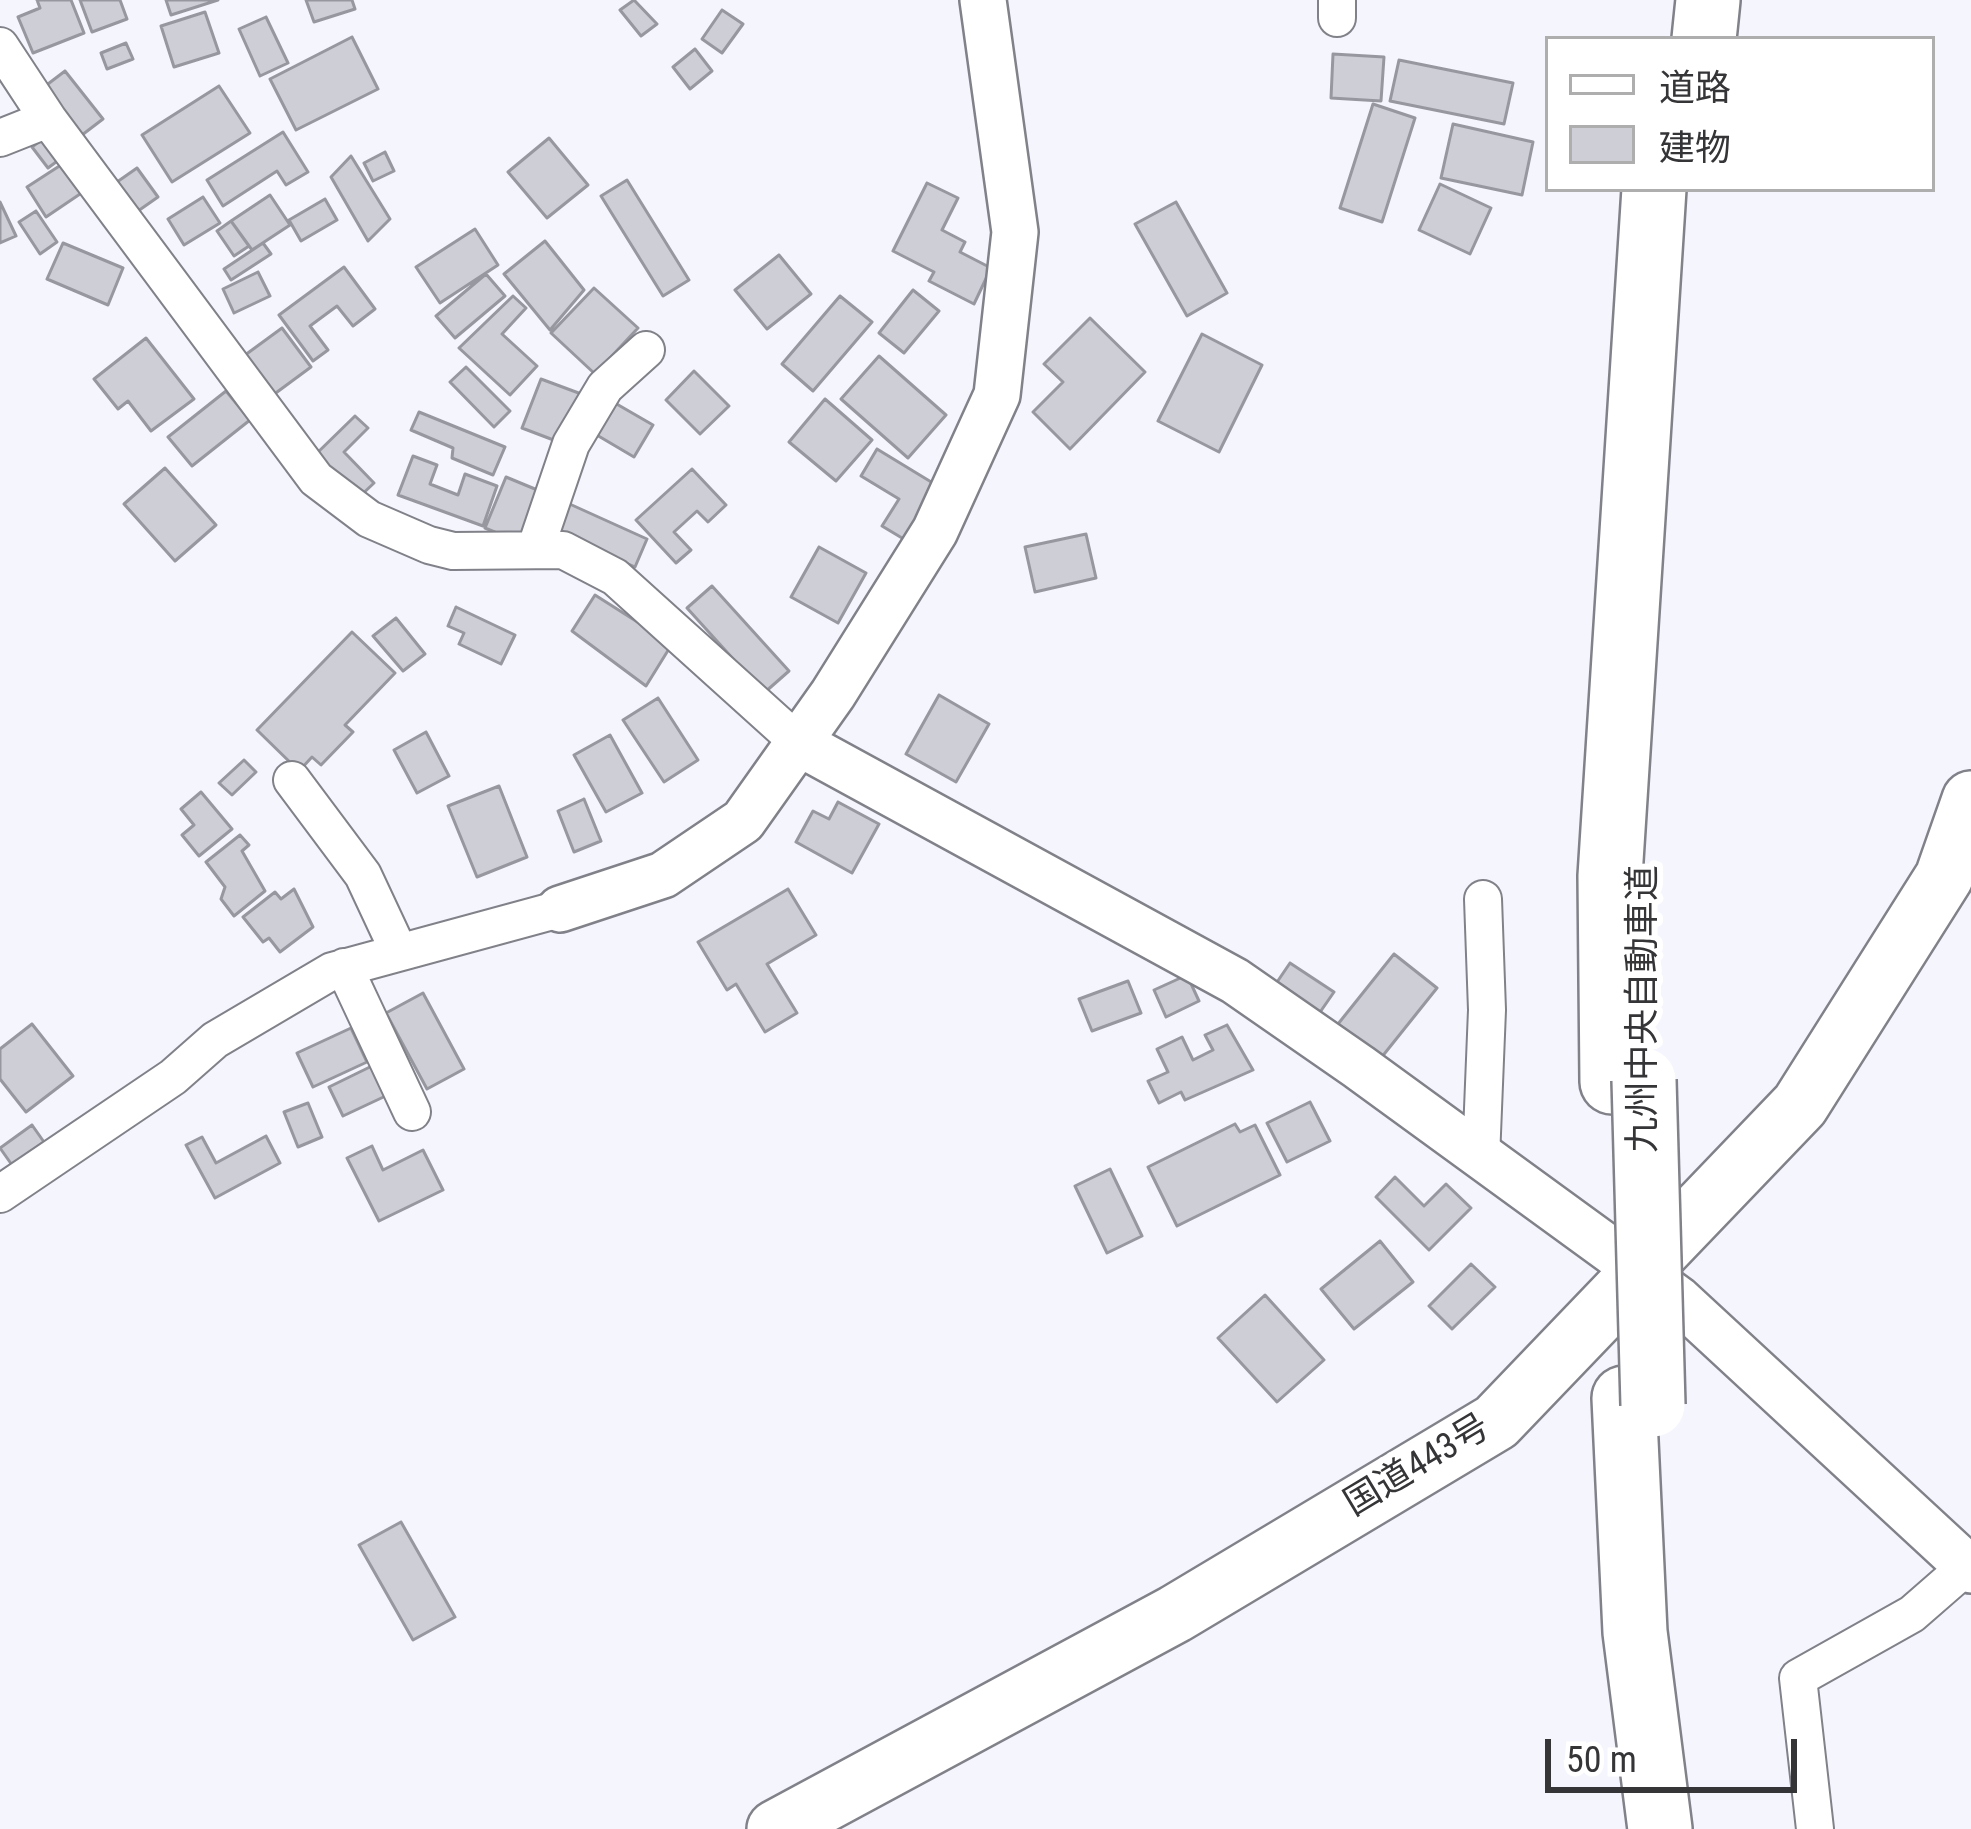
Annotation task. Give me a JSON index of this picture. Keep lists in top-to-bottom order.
{
  "streets": {
    "highway": ["九州中央自動車道", "国道443号"]
  },
  "legend": ["道路", "建物"],
  "scale_bar": "50 m"
}
